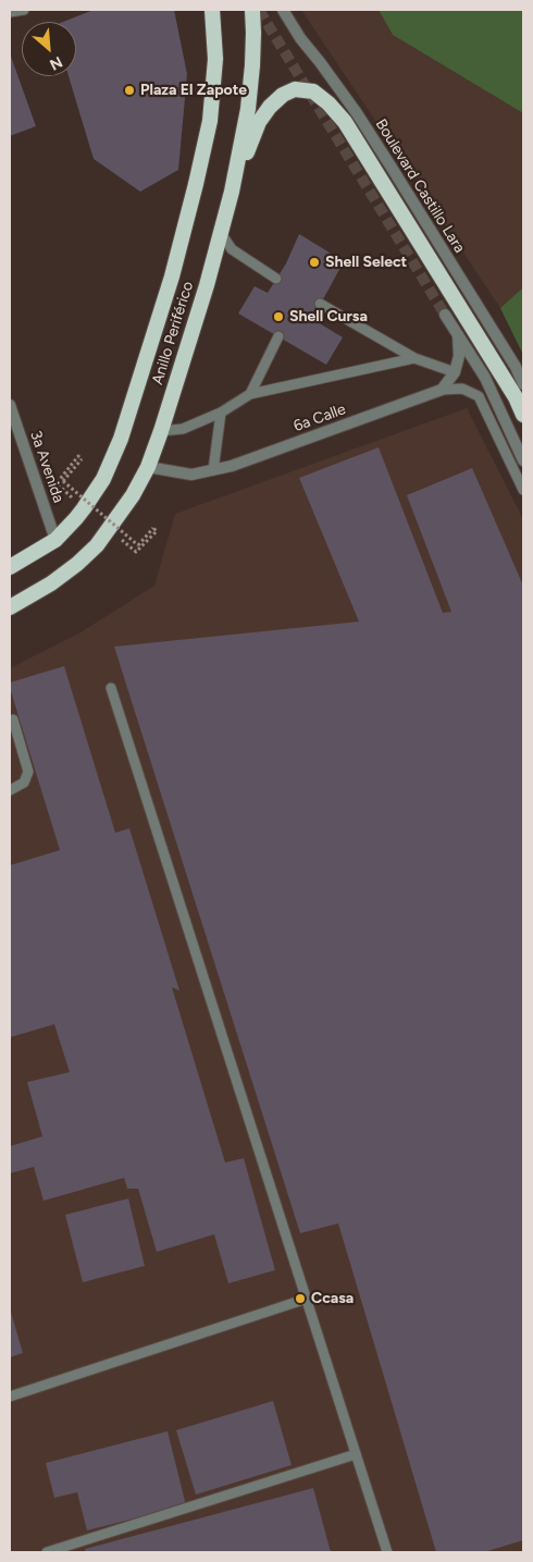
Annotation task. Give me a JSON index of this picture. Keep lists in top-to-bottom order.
{
  "streets": {
    "highway": ["Anillo Periférico"],
    "street": ["Boulevard Castillo Lara", "6a Calle", "3a Avenida"]
  },
  "crossings": [
    ["Anillo Periférico", "6a Calle"],
    ["Anillo Periférico", "3a Avenida"]
  ],
  "places": [
    "Plaza El Zapote",
    "Shell Select",
    "Shell Cursa",
    "Ccasa"
  ],
  "north": "bottom right"
}
